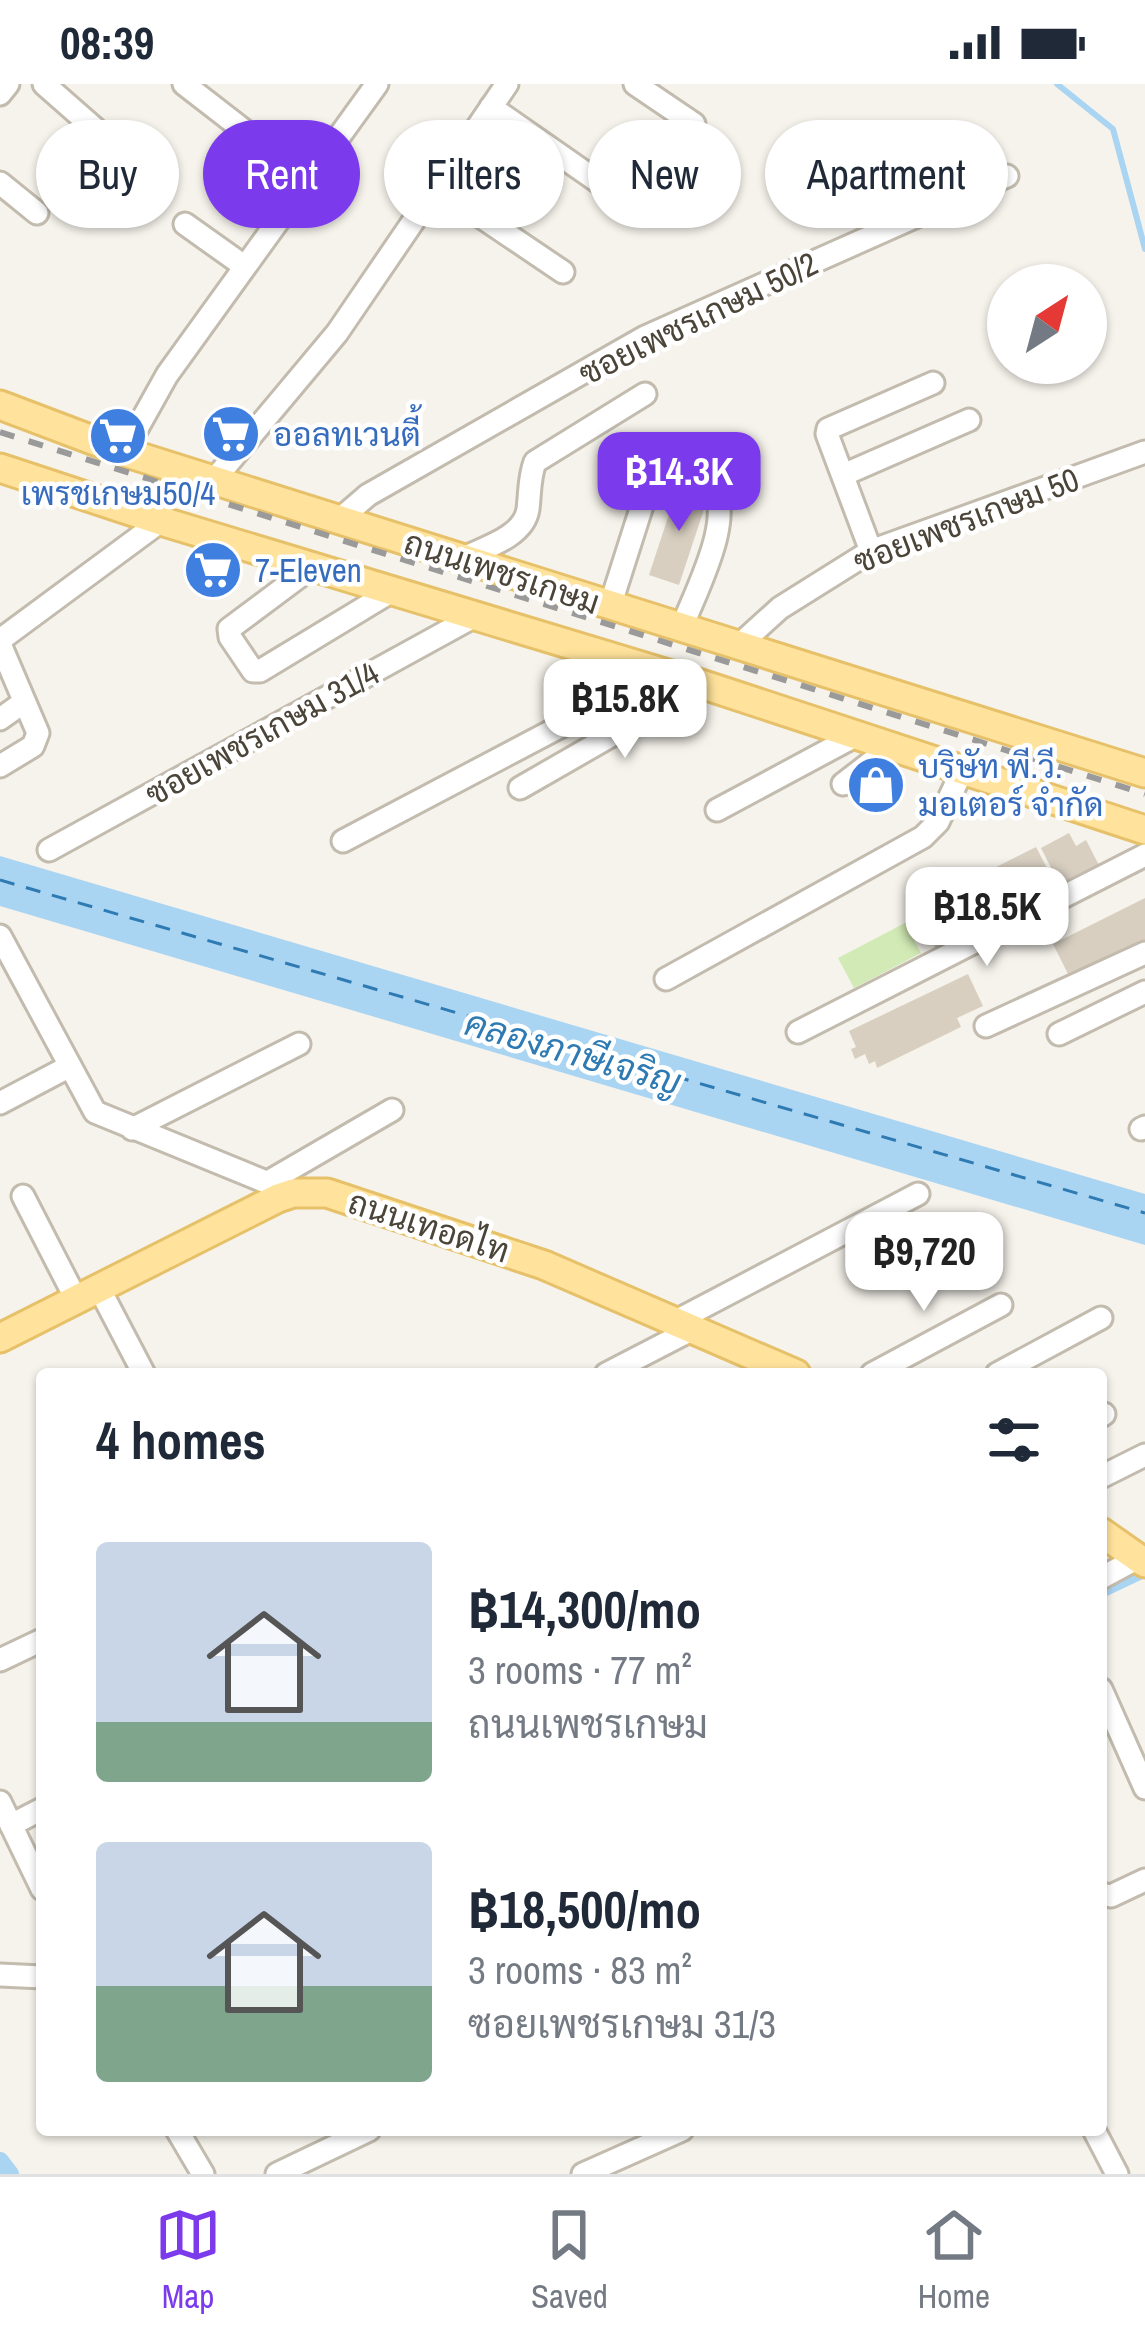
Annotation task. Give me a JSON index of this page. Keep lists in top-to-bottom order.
{
  "streets": {
    "main road": ["ถนนเพชรเกษม", "ถนนเทอดไท"],
    "street": ["ซอยเพชรเกษม 50/2", "ซอยเพชรเกษม 50", "ซอยเพชรเกษม 31/4"]
  },
  "crossings": [
    ["ซอยเพชรเกษม 50/2", "ถนนเพชรเกษม"],
    ["ซอยเพชรเกษม 50", "ถนนเพชรเกษม"],
    ["ถนนเพชรเกษม", "ซอยเพชรเกษม 31/4"]
  ],
  "water": ["คลองภาษีเจริญ"],
  "places": {
    "supermarket": ["ออลทเวนตี้", "เพรชเกษม50/4", "7-Eleven"],
    "shop": ["บริษัท พี.วี. มอเตอร์ จำกัด"]
  },
  "north": "top right",
  "page": {
    "status": "08:39",
    "chip": [
      "Buy",
      "Rent",
      "Filters",
      "New",
      "Apartment"
    ],
    "price": [
      "฿14.3K",
      "฿15.8K",
      "฿18.5K",
      "฿9,720"
    ],
    "heading": "4 homes",
    "list": [
      {
        "name": "฿14,300/mo",
        "note": "3 rooms · 77 m² · ถนนเพชรเกษม"
      },
      {
        "name": "฿18,500/mo",
        "note": "3 rooms · 83 m² · ซอยเพชรเกษม 31/3"
      }
    ],
    "tabs": ["Map", "Saved", "Home"]
  }
}
